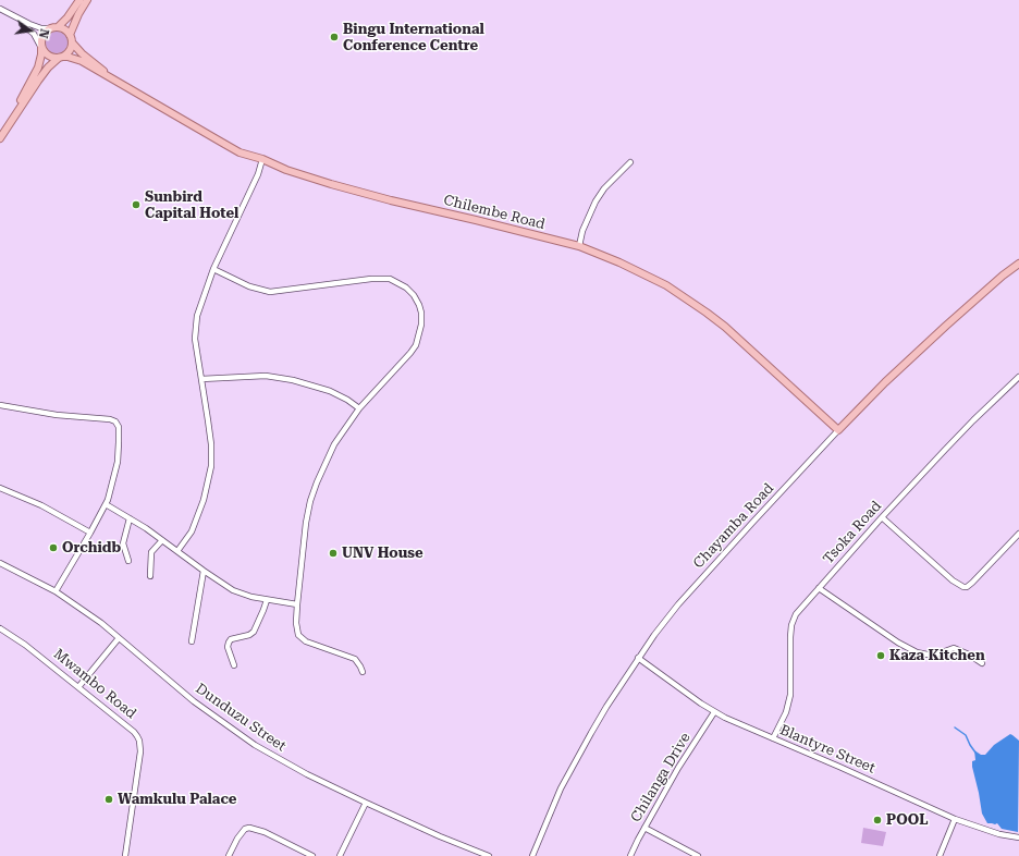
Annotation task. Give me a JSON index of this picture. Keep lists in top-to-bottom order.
{
  "streets": {
    "main road": ["Chilembe Road", "Chayamba Road"],
    "street": [
      "Tsoka Road",
      "Mwambo Road",
      "Dunduzu Street",
      "Blantyre Street",
      "Chilanga Drive"
    ]
  },
  "crossings": [
    ["Chilembe Road", "Chayamba Road"],
    ["Chayamba Road", "Blantyre Street"],
    ["Tsoka Road", "Blantyre Street"],
    ["Blantyre Street", "Chilanga Drive"]
  ],
  "places": [
    "Bingu International Conference Centre",
    "Sunbird Capital Hotel",
    "Orchidb",
    "UNV House",
    "Kaza Kitchen",
    "Wamkulu Palace",
    "POOL"
  ],
  "north": "right"
}
